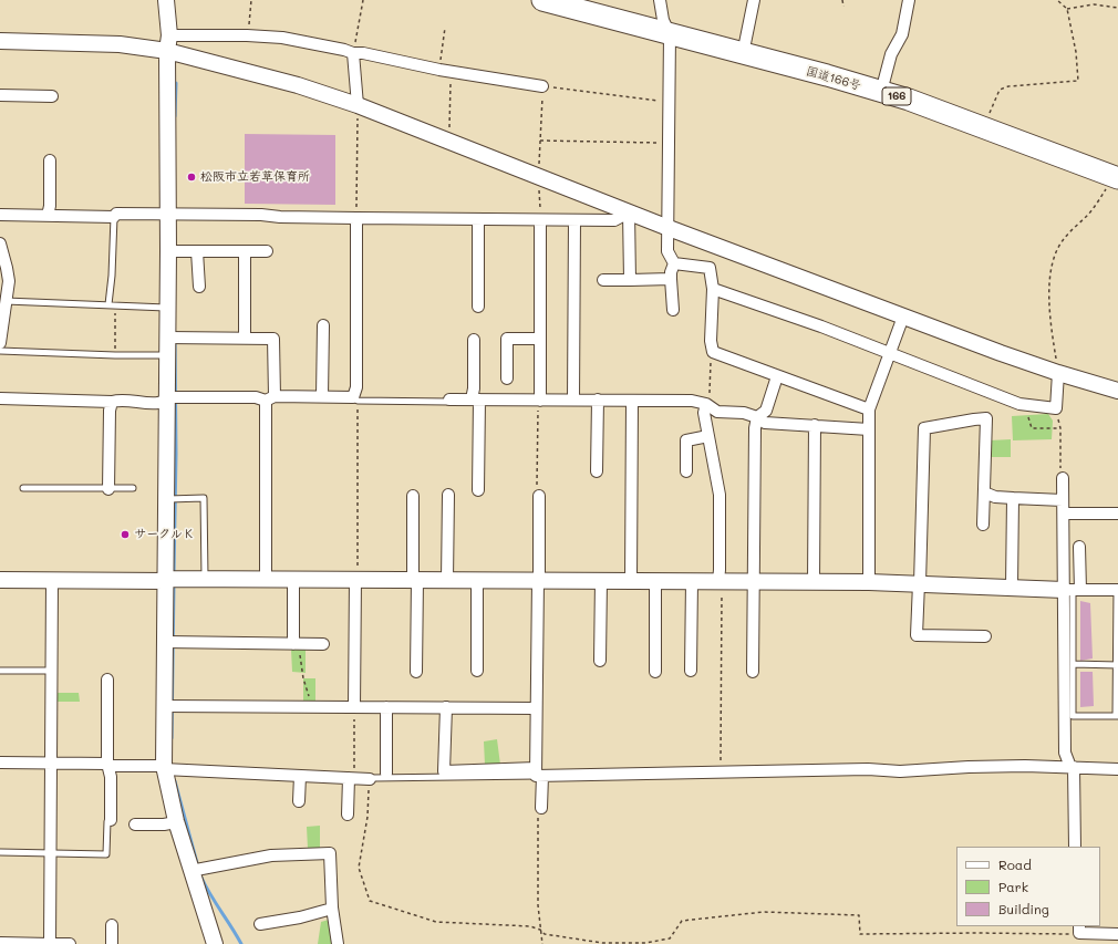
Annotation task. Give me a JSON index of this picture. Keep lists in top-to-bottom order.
{
  "streets": {
    "highway": ["国道166号", "166"]
  },
  "places": ["松阪市立若草保育所", "サークルＫ"],
  "legend": ["Road", "Park", "Building"]
}
